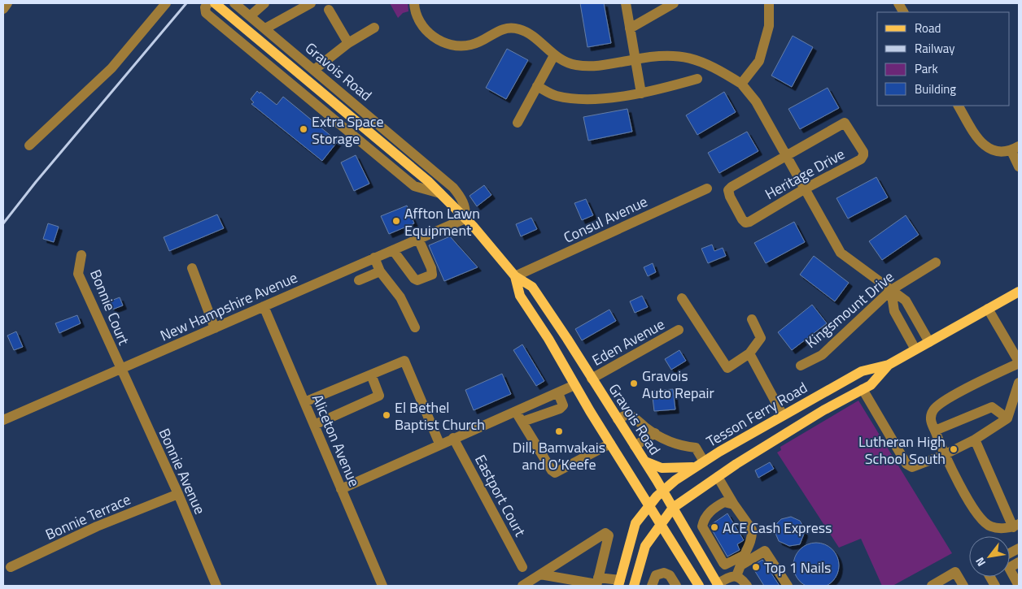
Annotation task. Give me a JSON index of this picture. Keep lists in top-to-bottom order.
{
  "streets": {
    "main road": ["Gravois Road", "Tesson Ferry Road"],
    "street": [
      "Heritage Drive",
      "Consul Avenue",
      "New Hampshire Avenue",
      "Bonnie Court",
      "Kingsmount Drive",
      "Eden Avenue",
      "Aliceton Avenue",
      "Bonnie Avenue",
      "Eastport Court",
      "Bonnie Terrace"
    ]
  },
  "crossings": [
    ["Gravois Road", "Consul Avenue"],
    ["Gravois Road", "New Hampshire Avenue"],
    ["Gravois Road", "Eden Avenue"],
    ["Gravois Road", "Tesson Ferry Road"],
    ["New Hampshire Avenue", "Bonnie Court"],
    ["New Hampshire Avenue", "Aliceton Avenue"],
    ["New Hampshire Avenue", "Bonnie Avenue"],
    ["Bonnie Court", "Bonnie Avenue"],
    ["Bonnie Avenue", "Bonnie Terrace"]
  ],
  "places": [
    "Extra Space Storage",
    "Affton Lawn Equipment",
    "Gravois Auto Repair",
    "El Bethel Baptist Church",
    "Dill, Bamvakais and O’Keefe",
    "Lutheran High School South",
    "ACE Cash Express",
    "Top 1 Nails"
  ],
  "legend": [
    "Road",
    "Railway",
    "Park",
    "Building"
  ],
  "north": "bottom left"
}
